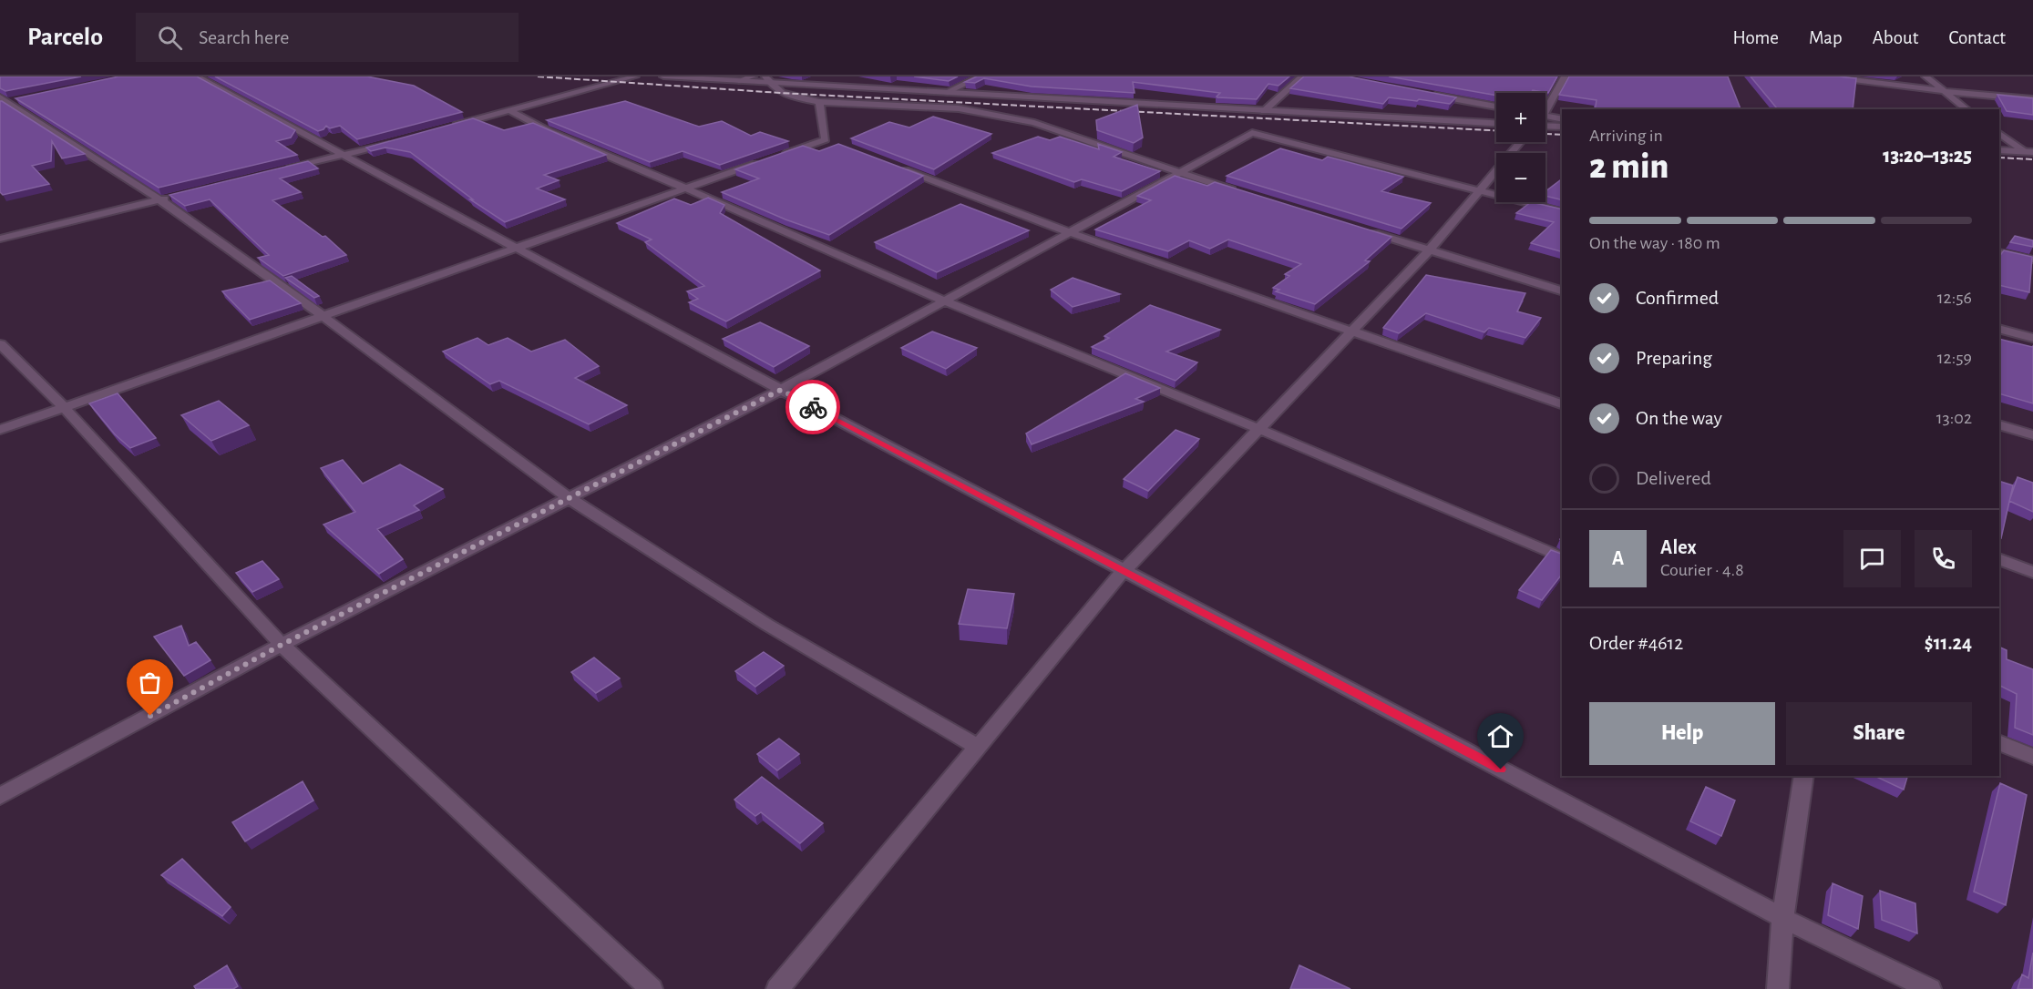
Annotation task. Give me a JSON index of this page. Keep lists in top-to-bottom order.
{
  "page": {
    "header": "Parcelo",
    "search": "Search here",
    "nav": [
      "Home",
      "Map",
      "About",
      "Contact"
    ],
    "map_buttons": ["+", "−"],
    "heading": ["2 min", "Arriving in", "13:20–13:25"],
    "panel": [
      "Alex",
      "Courier · 4.8",
      "Order #4612",
      "$11.24"
    ],
    "bar": "On the way · 180 m",
    "list": [
      ["Confirmed", "12:56"],
      ["Preparing", "12:59"],
      ["On the way", "13:02"],
      "Delivered"
    ],
    "round": "A",
    "buttons": ["Help", "Share"]
  }
}
